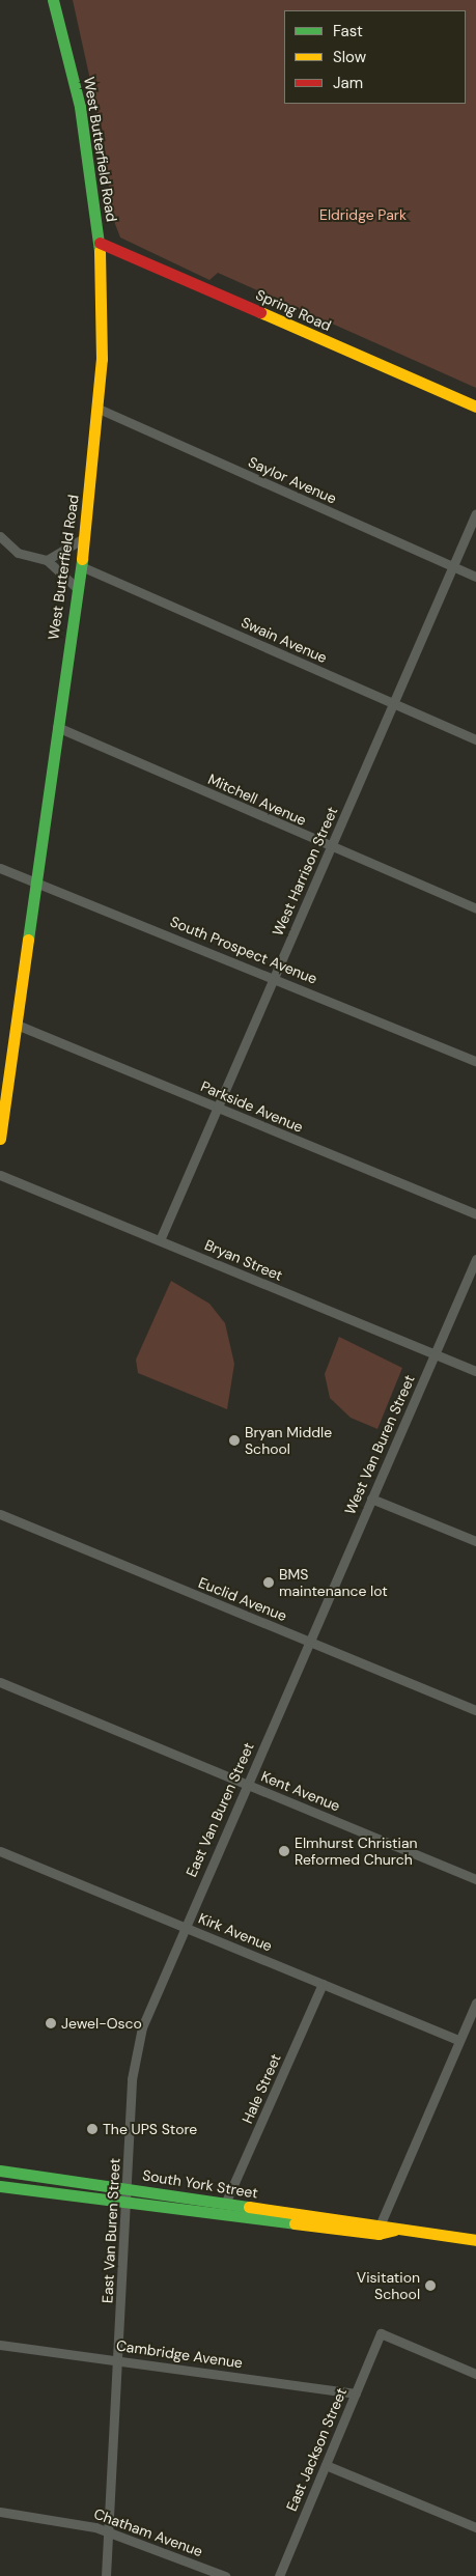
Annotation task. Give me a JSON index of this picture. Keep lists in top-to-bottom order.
{
  "streets": {
    "main road": ["West Butterfield Road", "Spring Road", "South York Street"],
    "street": [
      "Saylor Avenue",
      "Swain Avenue",
      "Mitchell Avenue",
      "West Harrison Street",
      "South Prospect Avenue",
      "Parkside Avenue",
      "Bryan Street",
      "West Van Buren Street",
      "Euclid Avenue",
      "Kent Avenue",
      "East Van Buren Street",
      "Kirk Avenue",
      "Hale Street",
      "Cambridge Avenue",
      "East Jackson Street",
      "Chatham Avenue"
    ]
  },
  "crossings": [
    ["West Butterfield Road", "Spring Road"],
    ["West Butterfield Road", "Saylor Avenue"],
    ["West Butterfield Road", "Swain Avenue"],
    ["West Butterfield Road", "Mitchell Avenue"],
    ["West Butterfield Road", "South Prospect Avenue"],
    ["West Butterfield Road", "Parkside Avenue"],
    ["Saylor Avenue", "West Harrison Street"],
    ["Swain Avenue", "West Harrison Street"],
    ["Mitchell Avenue", "West Harrison Street"],
    ["West Harrison Street", "South Prospect Avenue"],
    ["West Harrison Street", "Parkside Avenue"],
    ["West Harrison Street", "Bryan Street"],
    ["Bryan Street", "West Van Buren Street"],
    ["West Van Buren Street", "Euclid Avenue"],
    ["West Van Buren Street", "East Van Buren Street"],
    ["Euclid Avenue", "East Van Buren Street"],
    ["Kent Avenue", "East Van Buren Street"],
    ["East Van Buren Street", "Kirk Avenue"],
    ["East Van Buren Street", "South York Street"],
    ["East Van Buren Street", "Cambridge Avenue"],
    ["East Van Buren Street", "Chatham Avenue"],
    ["Kirk Avenue", "Hale Street"],
    ["Hale Street", "South York Street"],
    ["Cambridge Avenue", "East Jackson Street"]
  ],
  "parks": ["Eldridge Park"],
  "places": [
    "Bryan Middle School",
    "BMS maintenance lot",
    "Elmhurst Christian Reformed Church",
    "Jewel-Osco",
    "The UPS Store",
    "Visitation School"
  ],
  "legend": ["Fast", "Slow", "Jam"]
}
